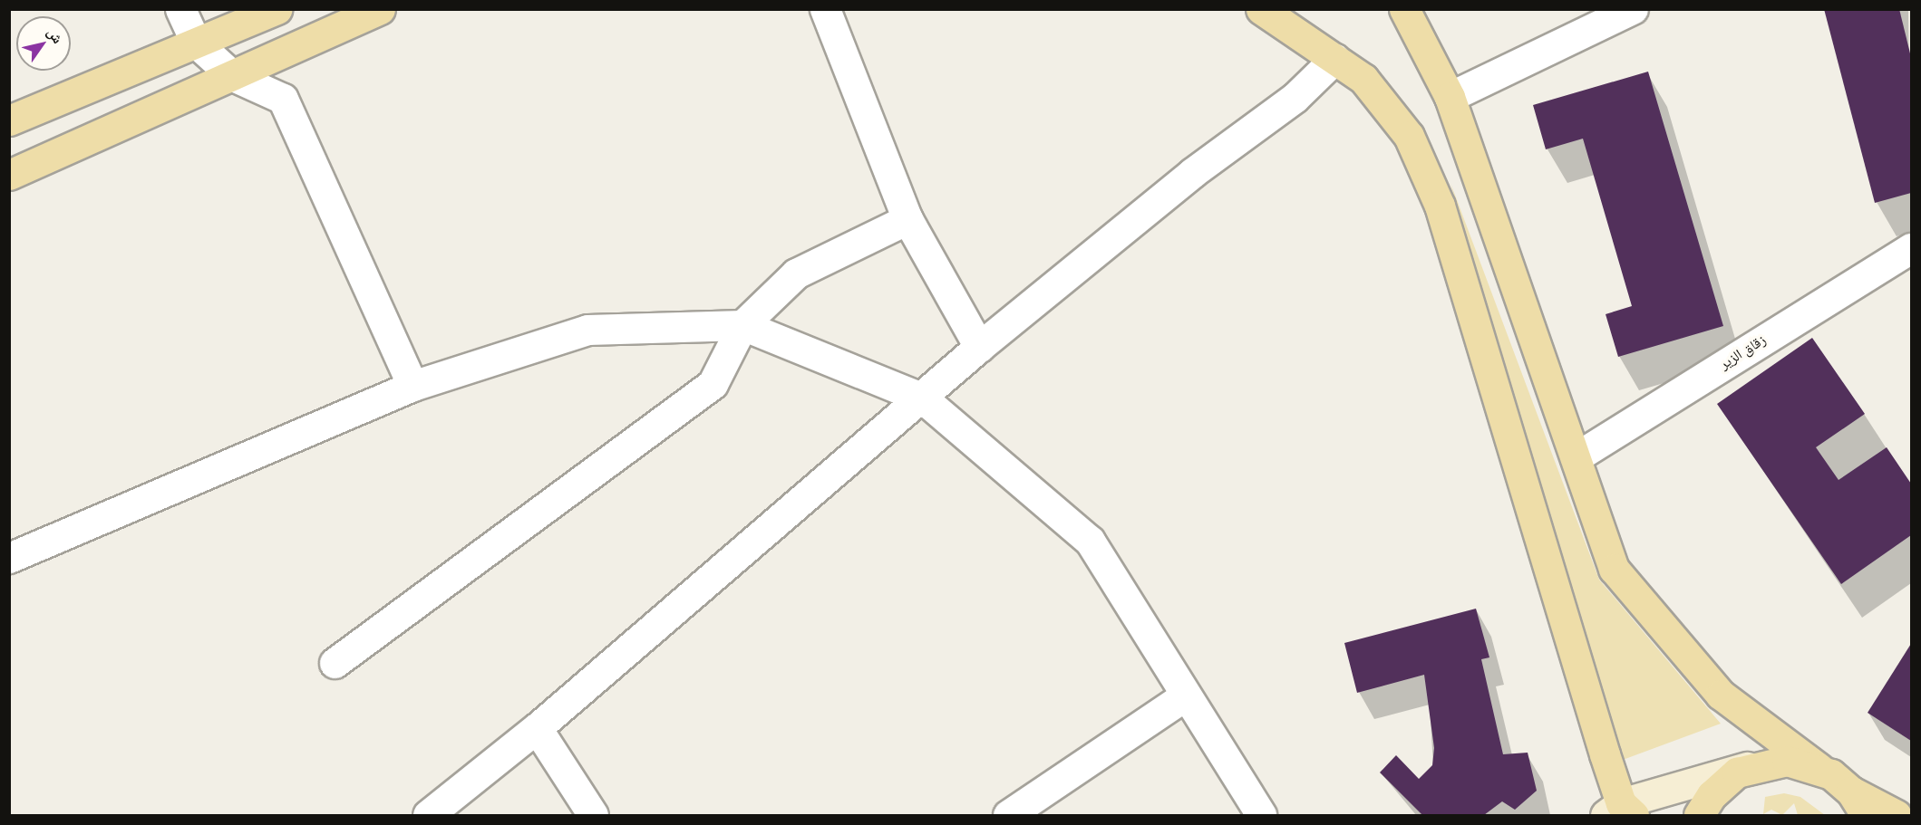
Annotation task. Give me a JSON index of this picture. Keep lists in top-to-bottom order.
{
  "streets": {
    "street": ["زقاق الزير"]
  },
  "north": "top right"
}
